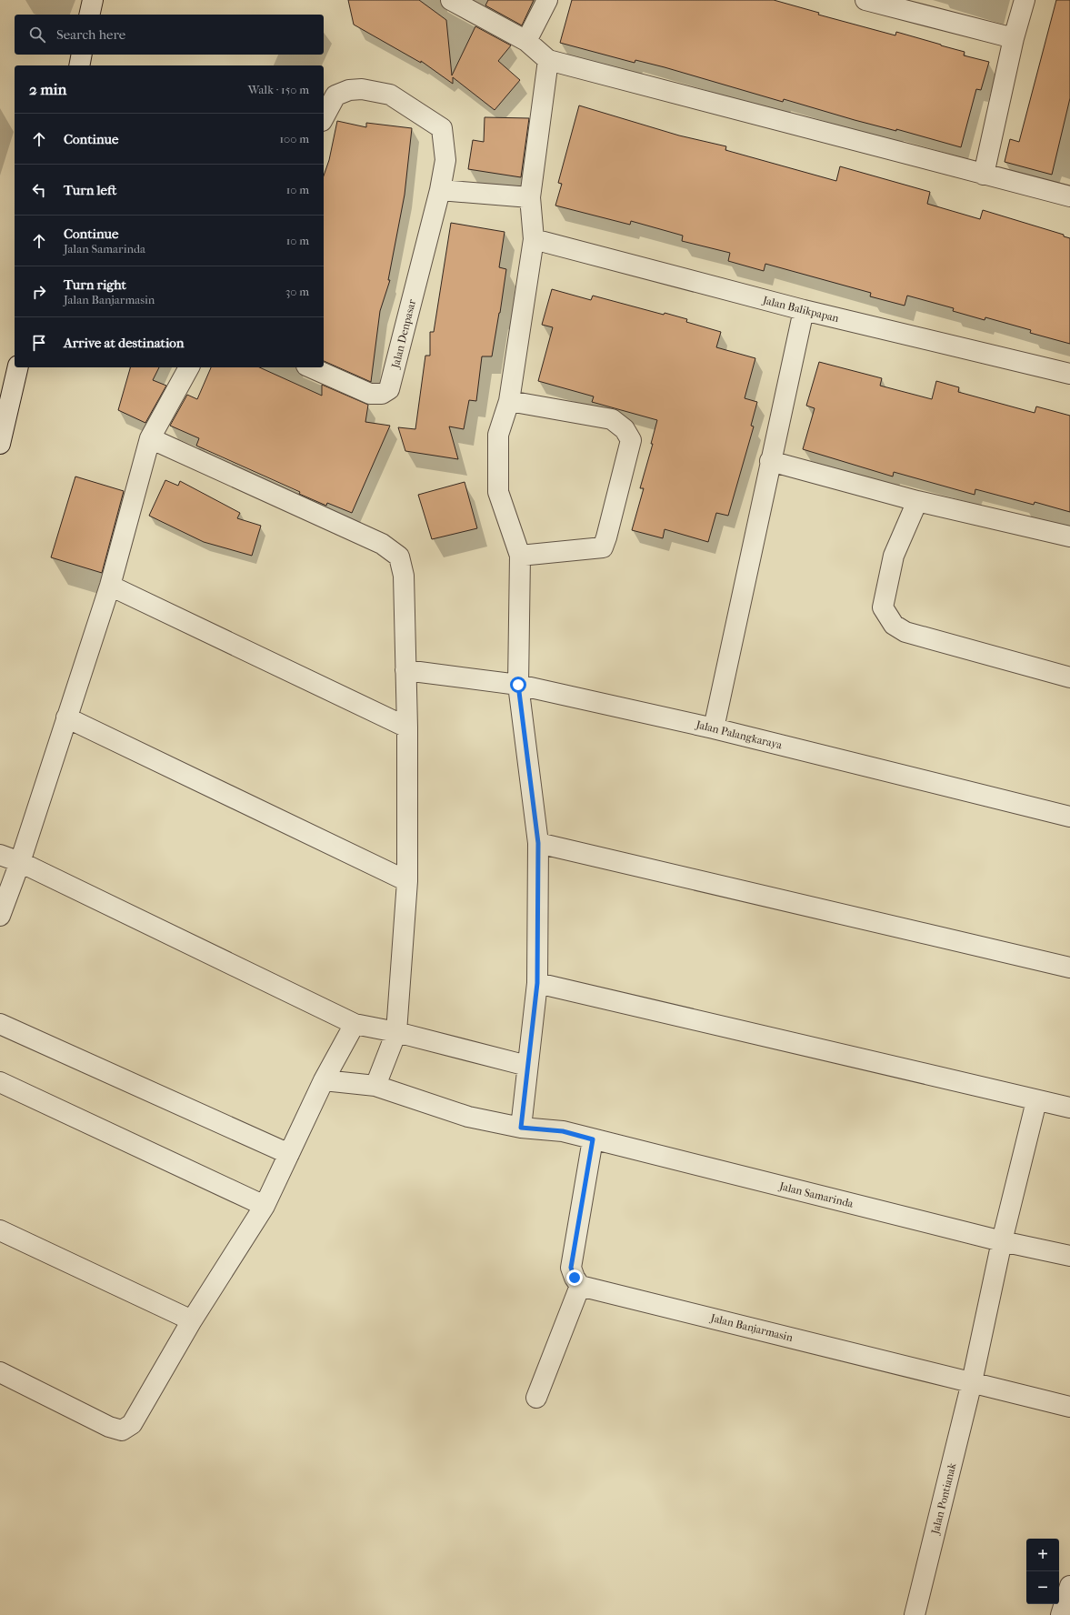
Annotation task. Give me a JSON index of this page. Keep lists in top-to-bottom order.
{
  "streets": {
    "street": [
      "Jalan Balikpapan",
      "Jalan Denpasar",
      "Jalan Palangkaraya",
      "Jalan Samarinda",
      "Jalan Banjarmasin",
      "Jalan Pontianak"
    ]
  },
  "crossings": [
    ["Jalan Samarinda", "Jalan Pontianak"],
    ["Jalan Banjarmasin", "Jalan Pontianak"]
  ],
  "page": {
    "search": "Search here",
    "heading": ["2 min", "Walk · 150 m"],
    "list": [
      ["Continue", "100 m"],
      ["Turn left", "10 m"],
      ["Continue", "Jalan Samarinda", "10 m"],
      ["Turn right", "Jalan Banjarmasin", "30 m"],
      "Arrive at destination"
    ],
    "map_buttons": ["+", "−"]
  }
}
